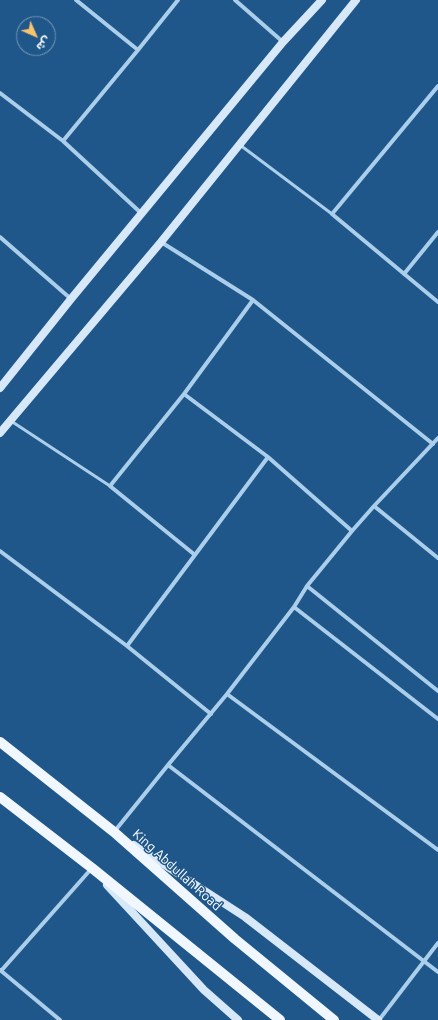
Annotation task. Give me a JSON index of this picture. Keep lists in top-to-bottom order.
{
  "streets": {
    "main road": ["King Abdullah Road"]
  },
  "north": "bottom right"
}
